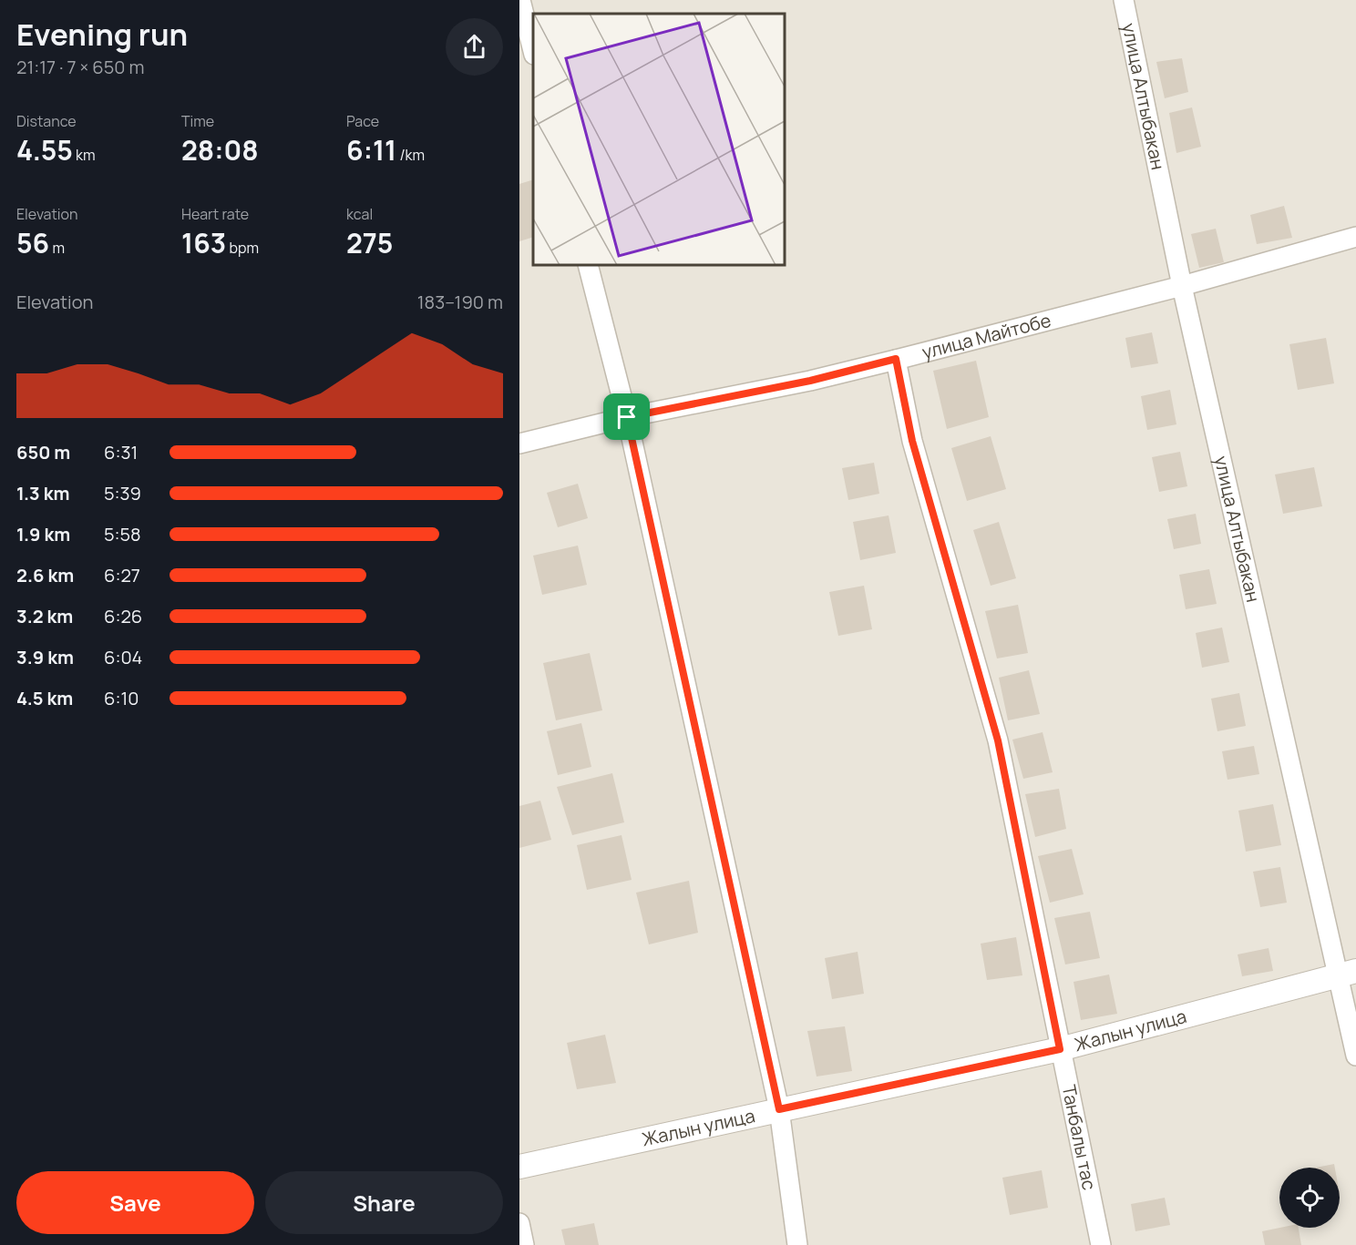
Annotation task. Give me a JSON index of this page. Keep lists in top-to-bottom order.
{
  "streets": {
    "street": [
      "улица Алтыбакан",
      "улица Майтобе",
      "Жалын улица",
      "Танбалы тас"
    ]
  },
  "crossings": [
    ["улица Алтыбакан", "улица Майтобе"],
    ["улица Алтыбакан", "Жалын улица"],
    ["улица Майтобе", "Танбалы тас"],
    ["Жалын улица", "Танбалы тас"]
  ],
  "page": {
    "heading": ["Evening run", "21:17 · 7 × 650 m"],
    "stats": [
      ["Distance", "4.55 km"],
      ["Time", "28:08"],
      ["Pace", "6:11 /km"],
      ["Elevation", "56 m"],
      ["Heart rate", "163 bpm"],
      ["kcal", "275"]
    ],
    "chart": ["Elevation", "183–190 m"],
    "list": [
      {
        "name": "650 m",
        "note": "6:31"
      },
      {
        "name": "1.3 km",
        "note": "5:39"
      },
      {
        "name": "1.9 km",
        "note": "5:58"
      },
      {
        "name": "2.6 km",
        "note": "6:27"
      },
      {
        "name": "3.2 km",
        "note": "6:26"
      },
      {
        "name": "3.9 km",
        "note": "6:04"
      },
      {
        "name": "4.5 km",
        "note": "6:10"
      }
    ],
    "buttons": ["Save", "Share"]
  }
}
